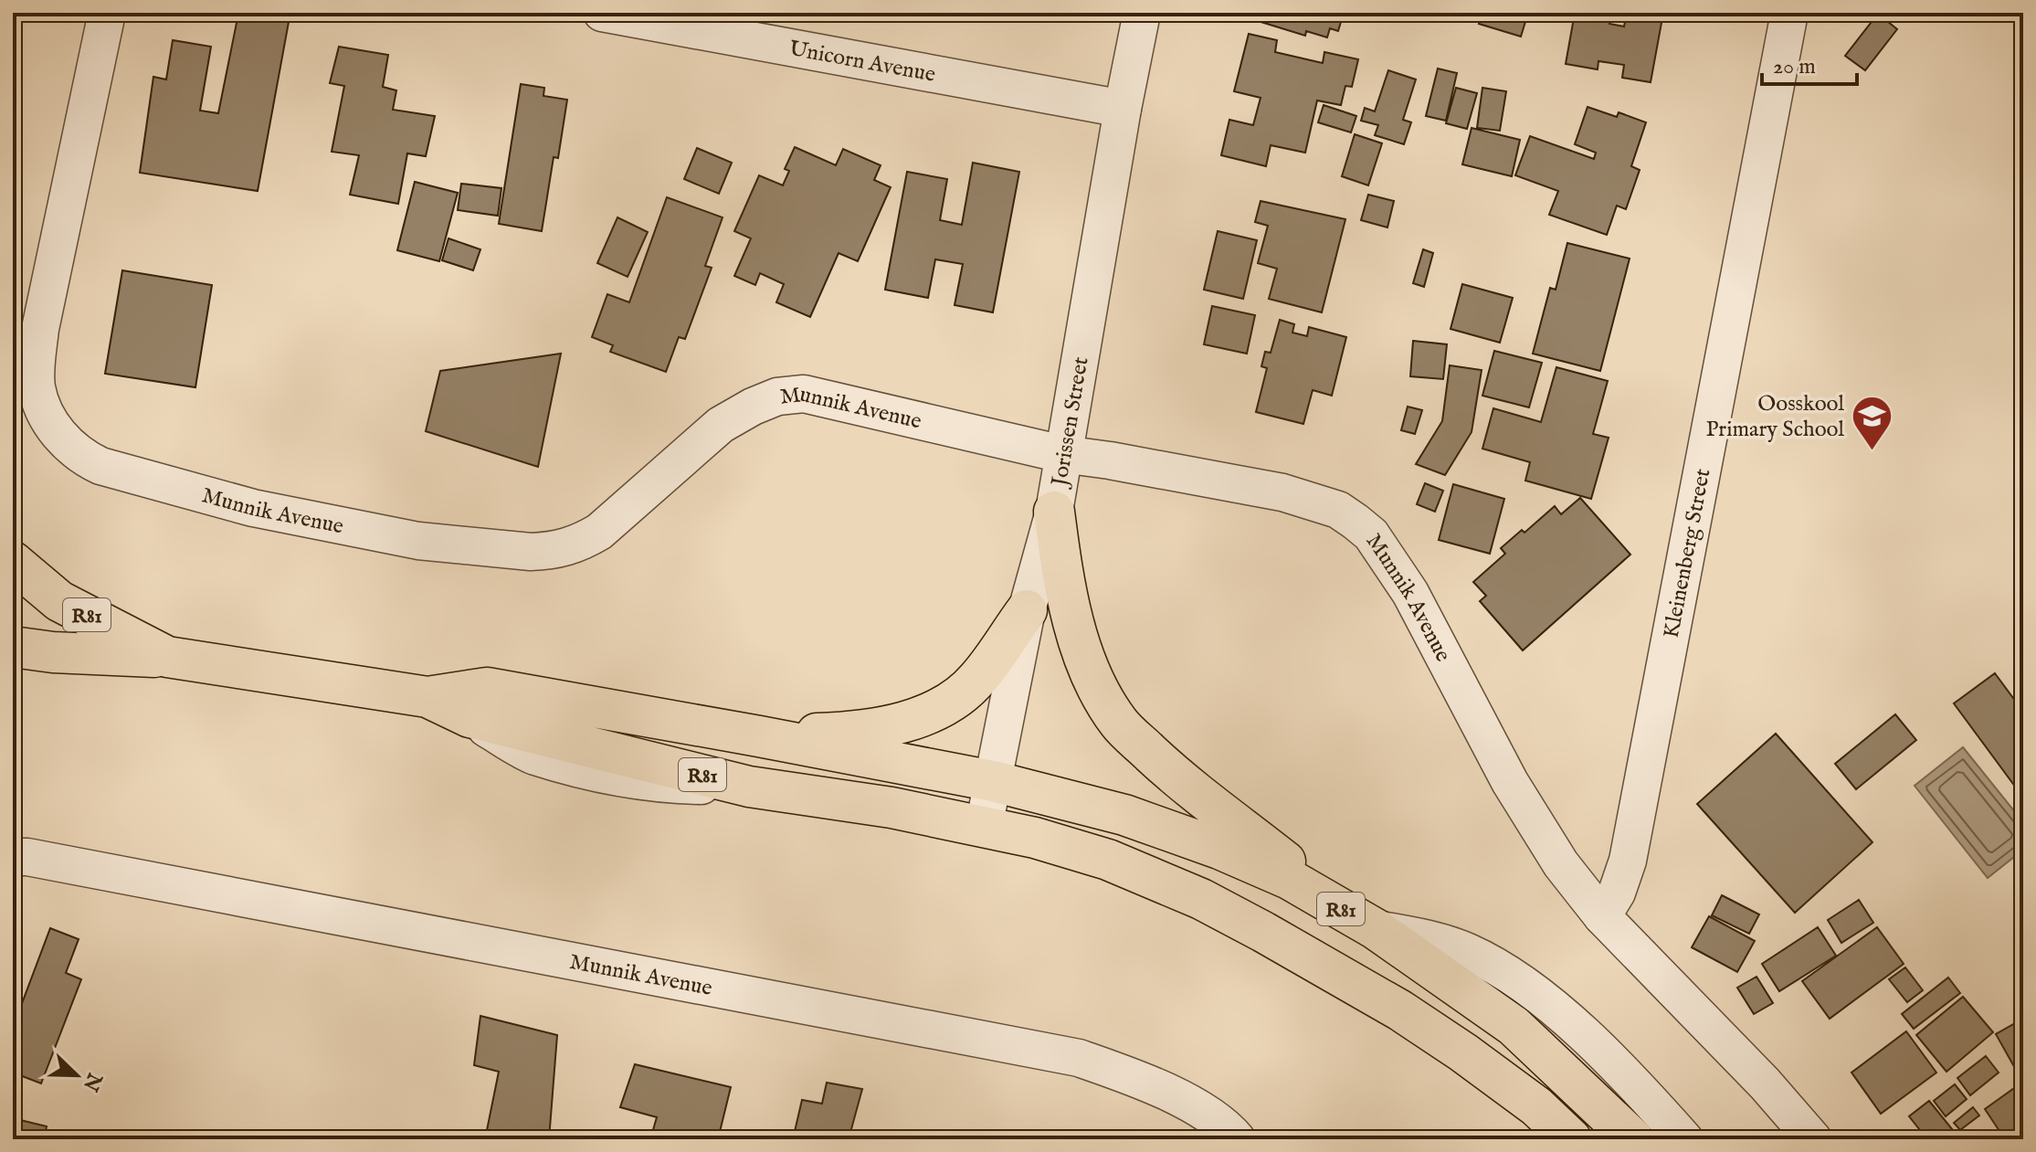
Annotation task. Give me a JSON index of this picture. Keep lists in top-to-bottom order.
{
  "streets": {
    "main road": ["R81"],
    "street": [
      "Unicorn Avenue",
      "Munnik Avenue",
      "Jorissen Street",
      "Kleinenberg Street"
    ]
  },
  "crossings": [
    ["Unicorn Avenue", "Jorissen Street"],
    ["Munnik Avenue", "Jorissen Street"],
    ["Munnik Avenue", "Kleinenberg Street"],
    ["Jorissen Street", "R81"]
  ],
  "places": {
    "school or university": ["Oosskool Primary School"]
  },
  "scale_bar": "20 m",
  "north": "bottom right"
}
